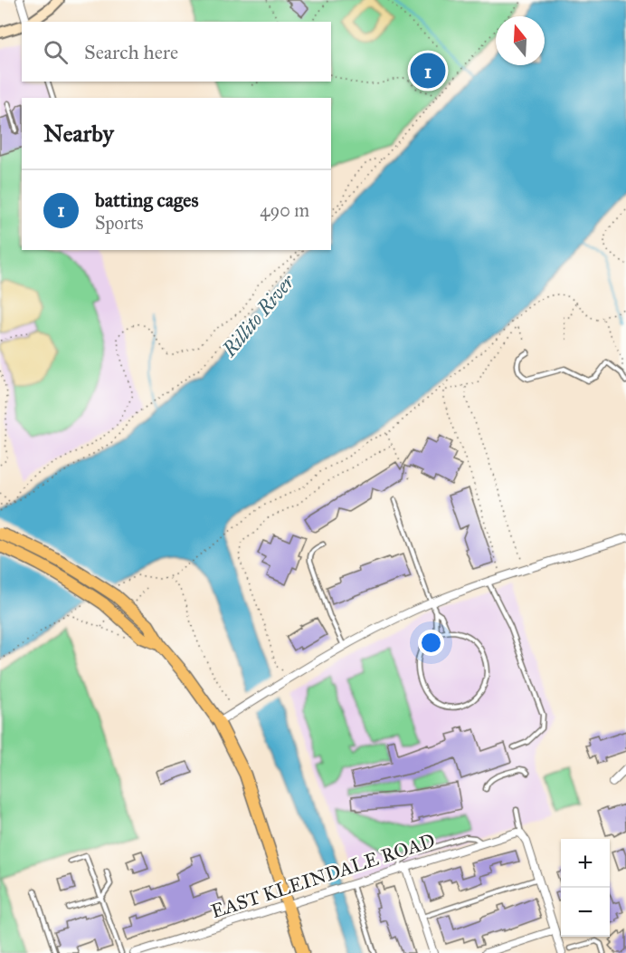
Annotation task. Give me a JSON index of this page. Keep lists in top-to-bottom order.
{
  "streets": {
    "street": ["EAST KLEINDALE ROAD"]
  },
  "water": ["Rillito River"],
  "north": "top",
  "page": {
    "search": "Search here",
    "pins": "1",
    "heading": "Nearby",
    "list": [
      {
        "mark": "1",
        "name": "batting cages",
        "note": "Sports",
        "value": "490 m"
      }
    ],
    "map_buttons": ["+", "−"]
  }
}
